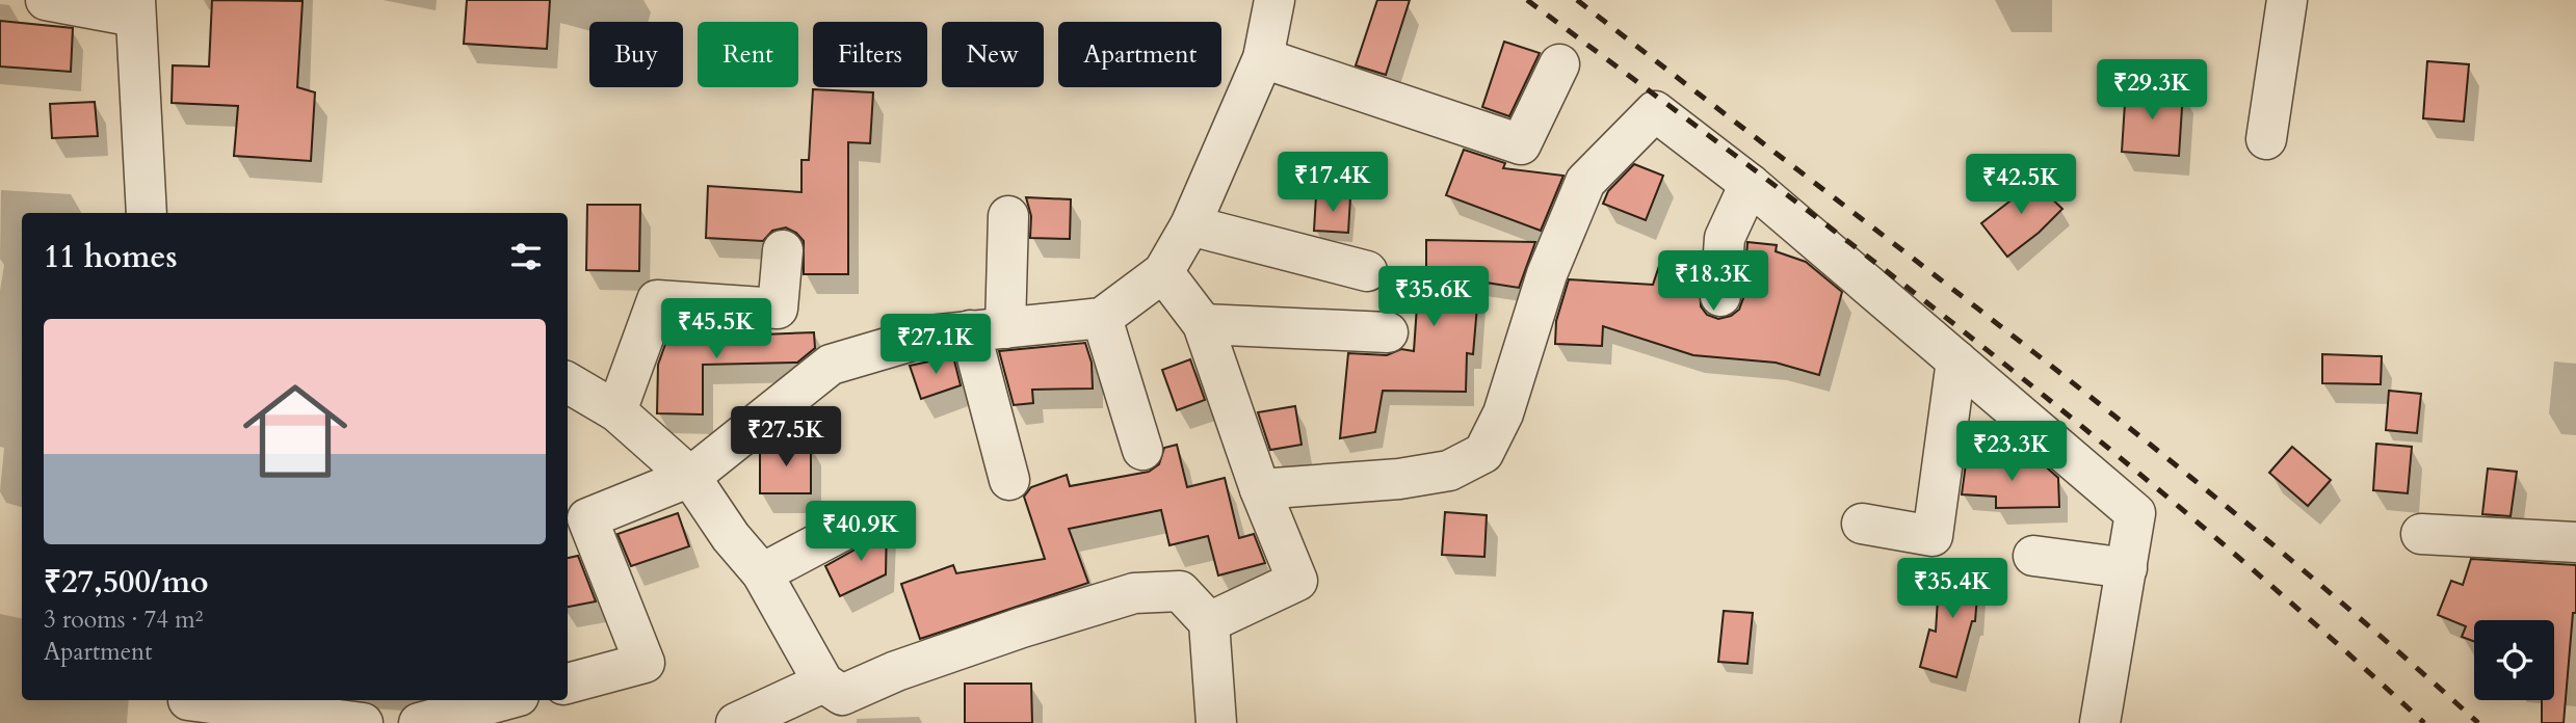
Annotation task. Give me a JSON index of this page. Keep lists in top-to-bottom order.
{
  "page": {
    "chip": [
      "Buy",
      "Rent",
      "Filters",
      "New",
      "Apartment"
    ],
    "price": [
      "₹29.3K",
      "₹17.4K",
      "₹42.5K",
      "₹18.3K",
      "₹35.6K",
      "₹45.5K",
      "₹27.1K",
      "₹27.5K",
      "₹23.3K",
      "₹40.9K",
      "₹35.4K"
    ],
    "heading": "11 homes",
    "list": [
      {
        "name": "₹27,500/mo",
        "note": "3 rooms · 74 m² · Apartment"
      }
    ]
  }
}
